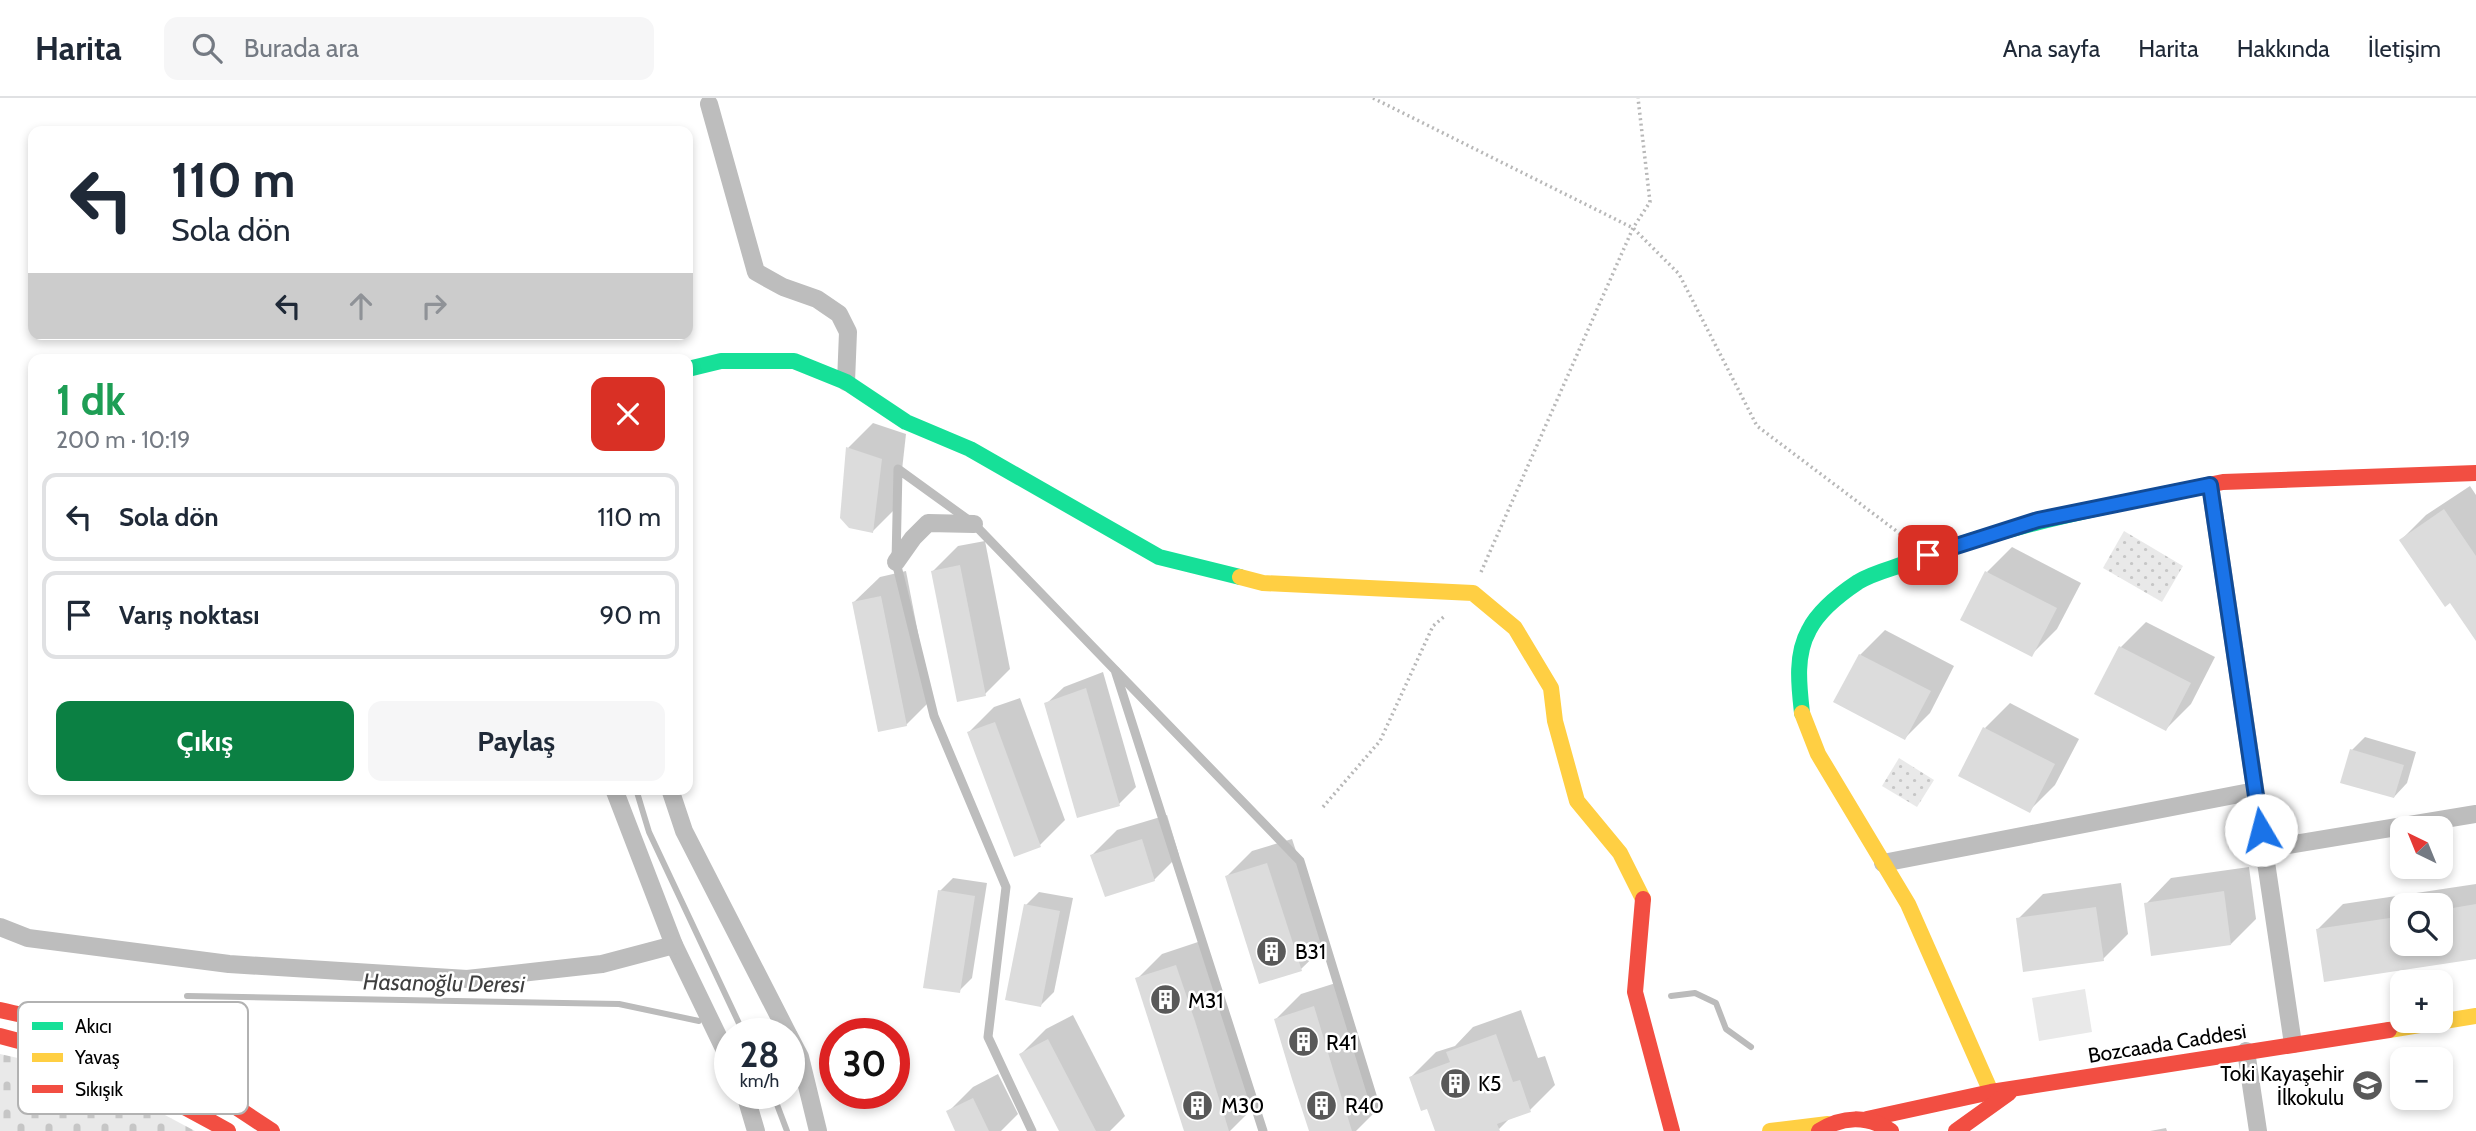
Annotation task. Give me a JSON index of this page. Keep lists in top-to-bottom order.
{
  "streets": {
    "street": ["Bozcaada Caddesi"]
  },
  "water": ["Hasanoğlu Deresi"],
  "places": {
    "building": [
      "B31",
      "M31",
      "R41",
      "K5",
      "M30",
      "R40"
    ],
    "school or university": ["Toki Kayaşehir İlkokulu"]
  },
  "legend": ["Akıcı", "Yavaş", "Sıkışık"],
  "north": "top left",
  "page": {
    "header": "Harita",
    "search": "Burada ara",
    "nav": [
      "Ana sayfa",
      "Harita",
      "Hakkında",
      "İletişim"
    ],
    "turn": ["110 m", "Sola dön"],
    "heading": ["1 dk", "200 m · 10:19"],
    "list": [
      {
        "name": "Sola dön",
        "value": "110 m"
      },
      {
        "name": "Varış noktası",
        "value": "90 m"
      }
    ],
    "buttons": ["Çıkış", "Paylaş"],
    "map_buttons": ["+", "−"],
    "speed": "28 km/h",
    "limit": "30"
  }
}
